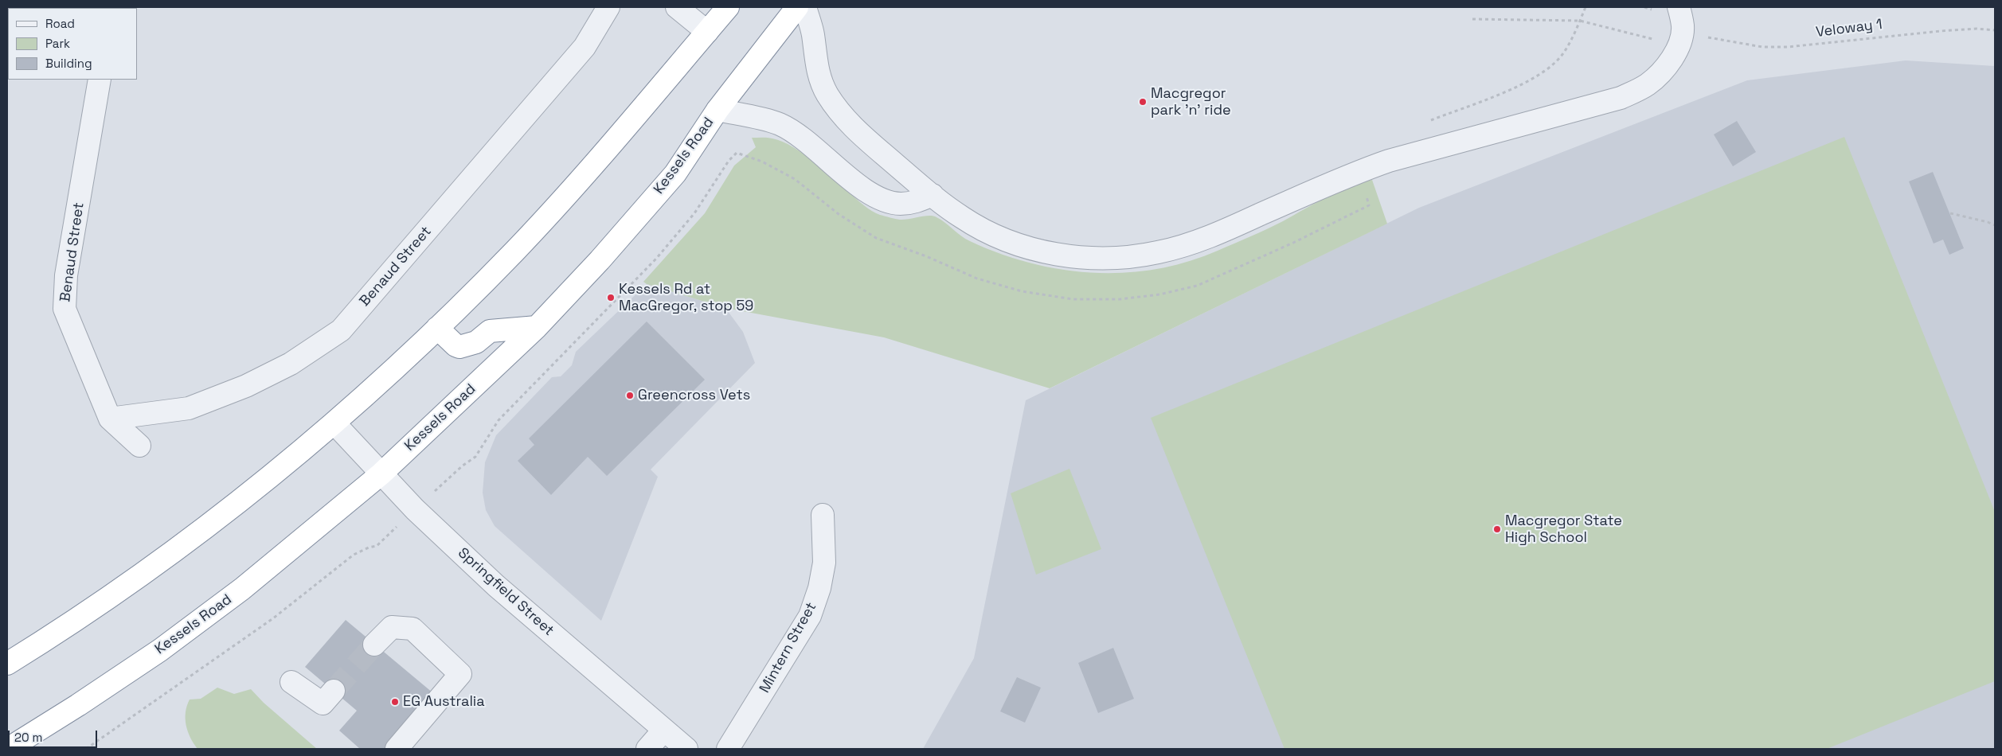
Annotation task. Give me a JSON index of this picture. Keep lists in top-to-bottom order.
{
  "streets": {
    "highway": ["Kessels Road"],
    "street": ["Benaud Street", "Springfield Street", "Mintern Street"],
    "path": ["Veloway 1"]
  },
  "crossings": [
    ["Kessels Road", "Springfield Street"]
  ],
  "places": [
    "Macgregor park 'n' ride",
    "Kessels Rd at MacGregor, stop 59",
    "Greencross Vets",
    "Macgregor State High School",
    "EG Australia"
  ],
  "legend": ["Road", "Park", "Building"],
  "scale_bar": "20 m"
}
